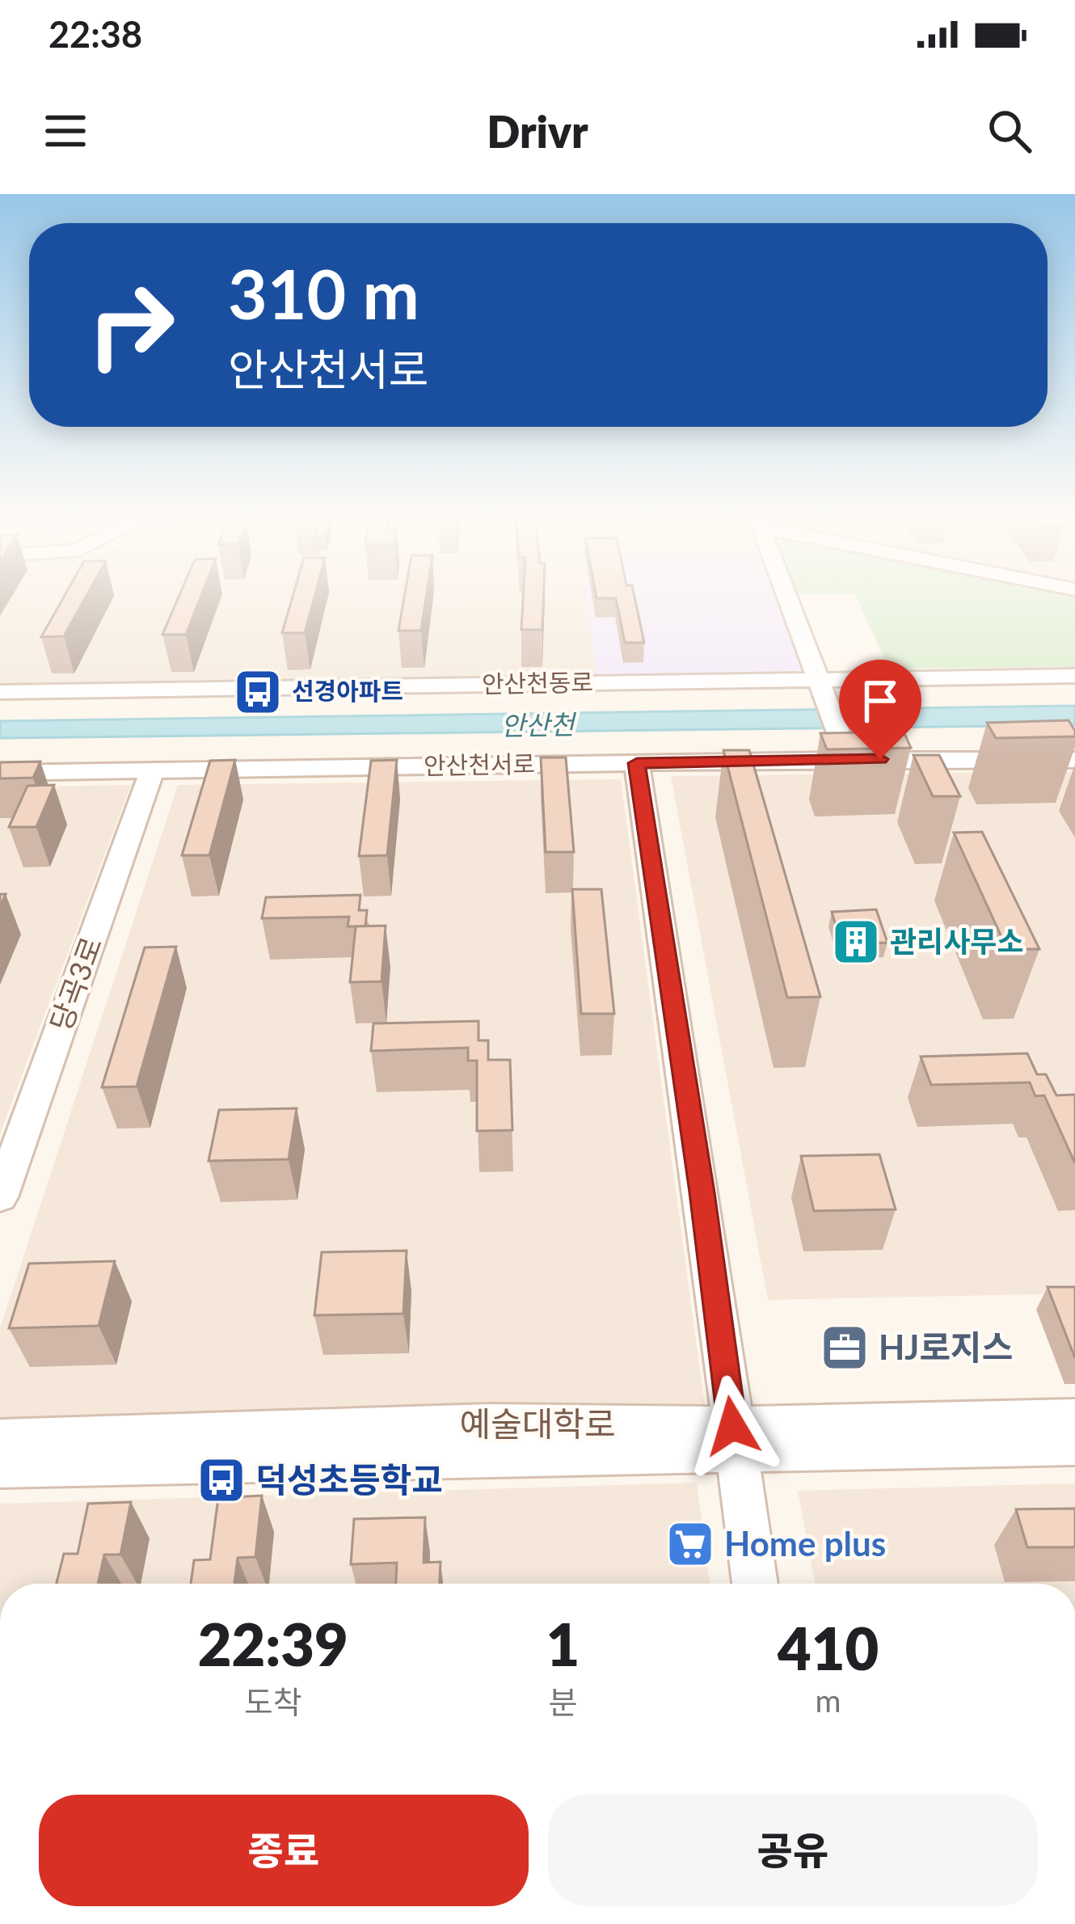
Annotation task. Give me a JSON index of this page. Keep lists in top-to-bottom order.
{
  "streets": {
    "street": [
      "안산천동로",
      "안산천서로",
      "당곡3로",
      "예술대학로"
    ]
  },
  "crossings": [
    ["안산천서로", "당곡3로"]
  ],
  "water": ["안산천"],
  "places": {
    "bus stop": ["선경아파트", "덕성초등학교"],
    "building": ["관리사무소"],
    "office": ["HJ로지스"],
    "supermarket": ["Home plus"]
  },
  "page": {
    "status": "22:38",
    "header": "Drivr",
    "turn": ["310 m", "안산천서로"],
    "eta": [
      "22:39",
      "도착",
      "1",
      "분",
      "410",
      "m"
    ],
    "buttons": ["종료", "공유"]
  }
}
